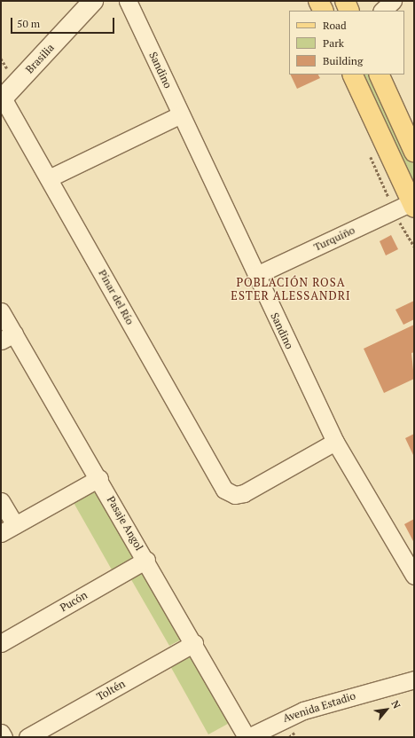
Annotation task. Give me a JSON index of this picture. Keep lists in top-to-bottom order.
{
  "streets": {
    "street": [
      "Brasilia",
      "Sandino",
      "Turquiño",
      "Pinar del Río",
      "Pasaje Angol",
      "Pucón",
      "Toltén",
      "Avenida Estadio"
    ]
  },
  "crossings": [
    ["Brasilia", "Pinar del Río"],
    ["Sandino", "Turquiño"],
    ["Sandino", "Pinar del Río"],
    ["Pasaje Angol", "Pucón"],
    ["Pasaje Angol", "Toltén"],
    ["Pasaje Angol", "Avenida Estadio"]
  ],
  "districts": ["POBLACIÓN ROSA ESTER ALESSANDRI"],
  "legend": ["Road", "Park", "Building"],
  "scale_bar": "50 m",
  "north": "top right"
}
